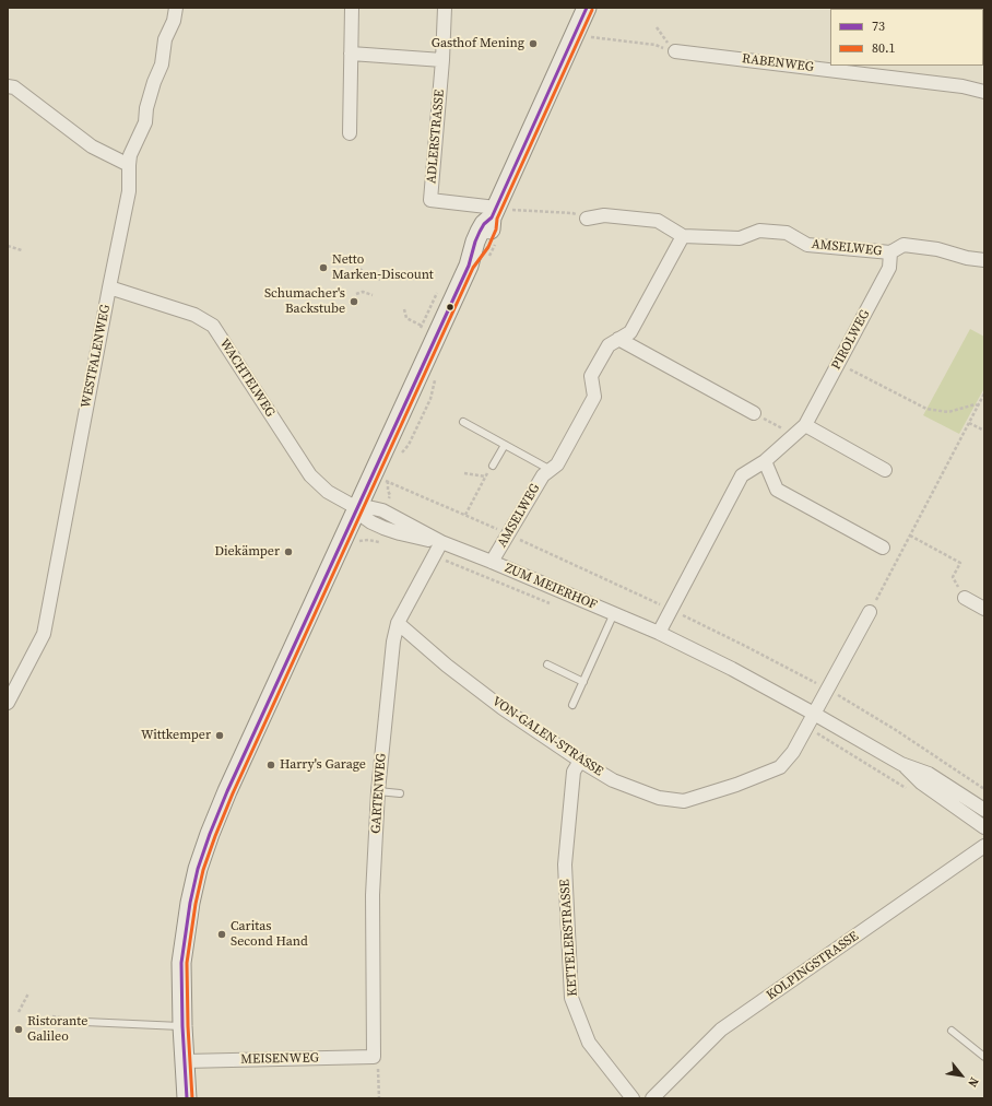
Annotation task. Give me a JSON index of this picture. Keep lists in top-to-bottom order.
{
  "streets": {
    "street": [
      "RABENWEG",
      "ADLERSTRASSE",
      "AMSELWEG",
      "PIROLWEG",
      "WESTFALENWEG",
      "WACHTELWEG",
      "ZUM MEIERHOF",
      "VON-GALEN-STRASSE",
      "GARTENWEG",
      "KETTELERSTRASSE",
      "KOLPINGSTRASSE",
      "MEISENWEG"
    ]
  },
  "crossings": [
    ["AMSELWEG", "PIROLWEG"],
    ["AMSELWEG", "ZUM MEIERHOF"],
    ["WESTFALENWEG", "WACHTELWEG"],
    ["WACHTELWEG", "ZUM MEIERHOF"],
    ["ZUM MEIERHOF", "VON-GALEN-STRASSE"],
    ["ZUM MEIERHOF", "GARTENWEG"],
    ["VON-GALEN-STRASSE", "GARTENWEG"],
    ["VON-GALEN-STRASSE", "KETTELERSTRASSE"],
    ["GARTENWEG", "MEISENWEG"]
  ],
  "places": [
    "Gasthof Mening",
    "Netto Marken-Discount",
    "Schumacher's Backstube",
    "Diekämper",
    "Wittkemper",
    "Harry's Garage",
    "Caritas Second Hand",
    "Ristorante Galileo"
  ],
  "lines": ["transit line 73", "transit line 80.1"],
  "legend": ["73", "80.1"],
  "north": "bottom right"
}
